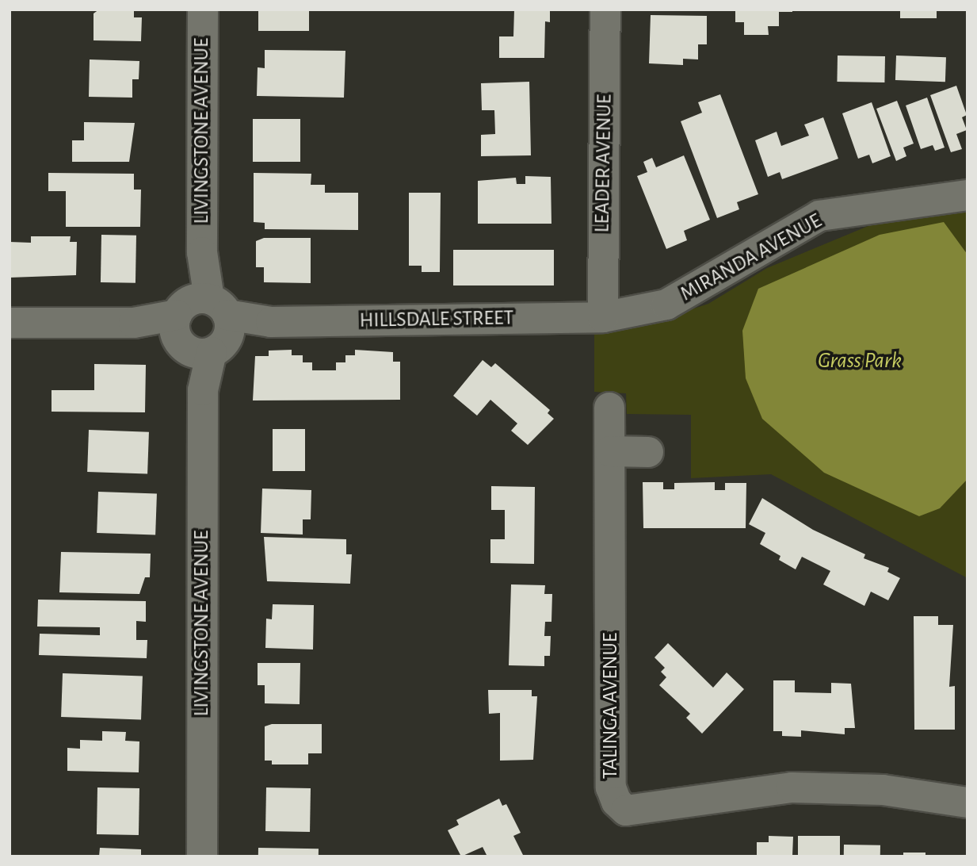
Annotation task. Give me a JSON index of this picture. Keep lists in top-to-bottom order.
{
  "streets": {
    "street": [
      "LIVINGSTONE AVENUE",
      "LEADER AVENUE",
      "MIRANDA AVENUE",
      "HILLSDALE STREET",
      "TALINGA AVENUE"
    ]
  },
  "crossings": [
    ["LIVINGSTONE AVENUE", "HILLSDALE STREET"],
    ["LEADER AVENUE", "MIRANDA AVENUE"],
    ["LEADER AVENUE", "HILLSDALE STREET"],
    ["MIRANDA AVENUE", "HILLSDALE STREET"]
  ],
  "water": ["Grass Park"]
}
